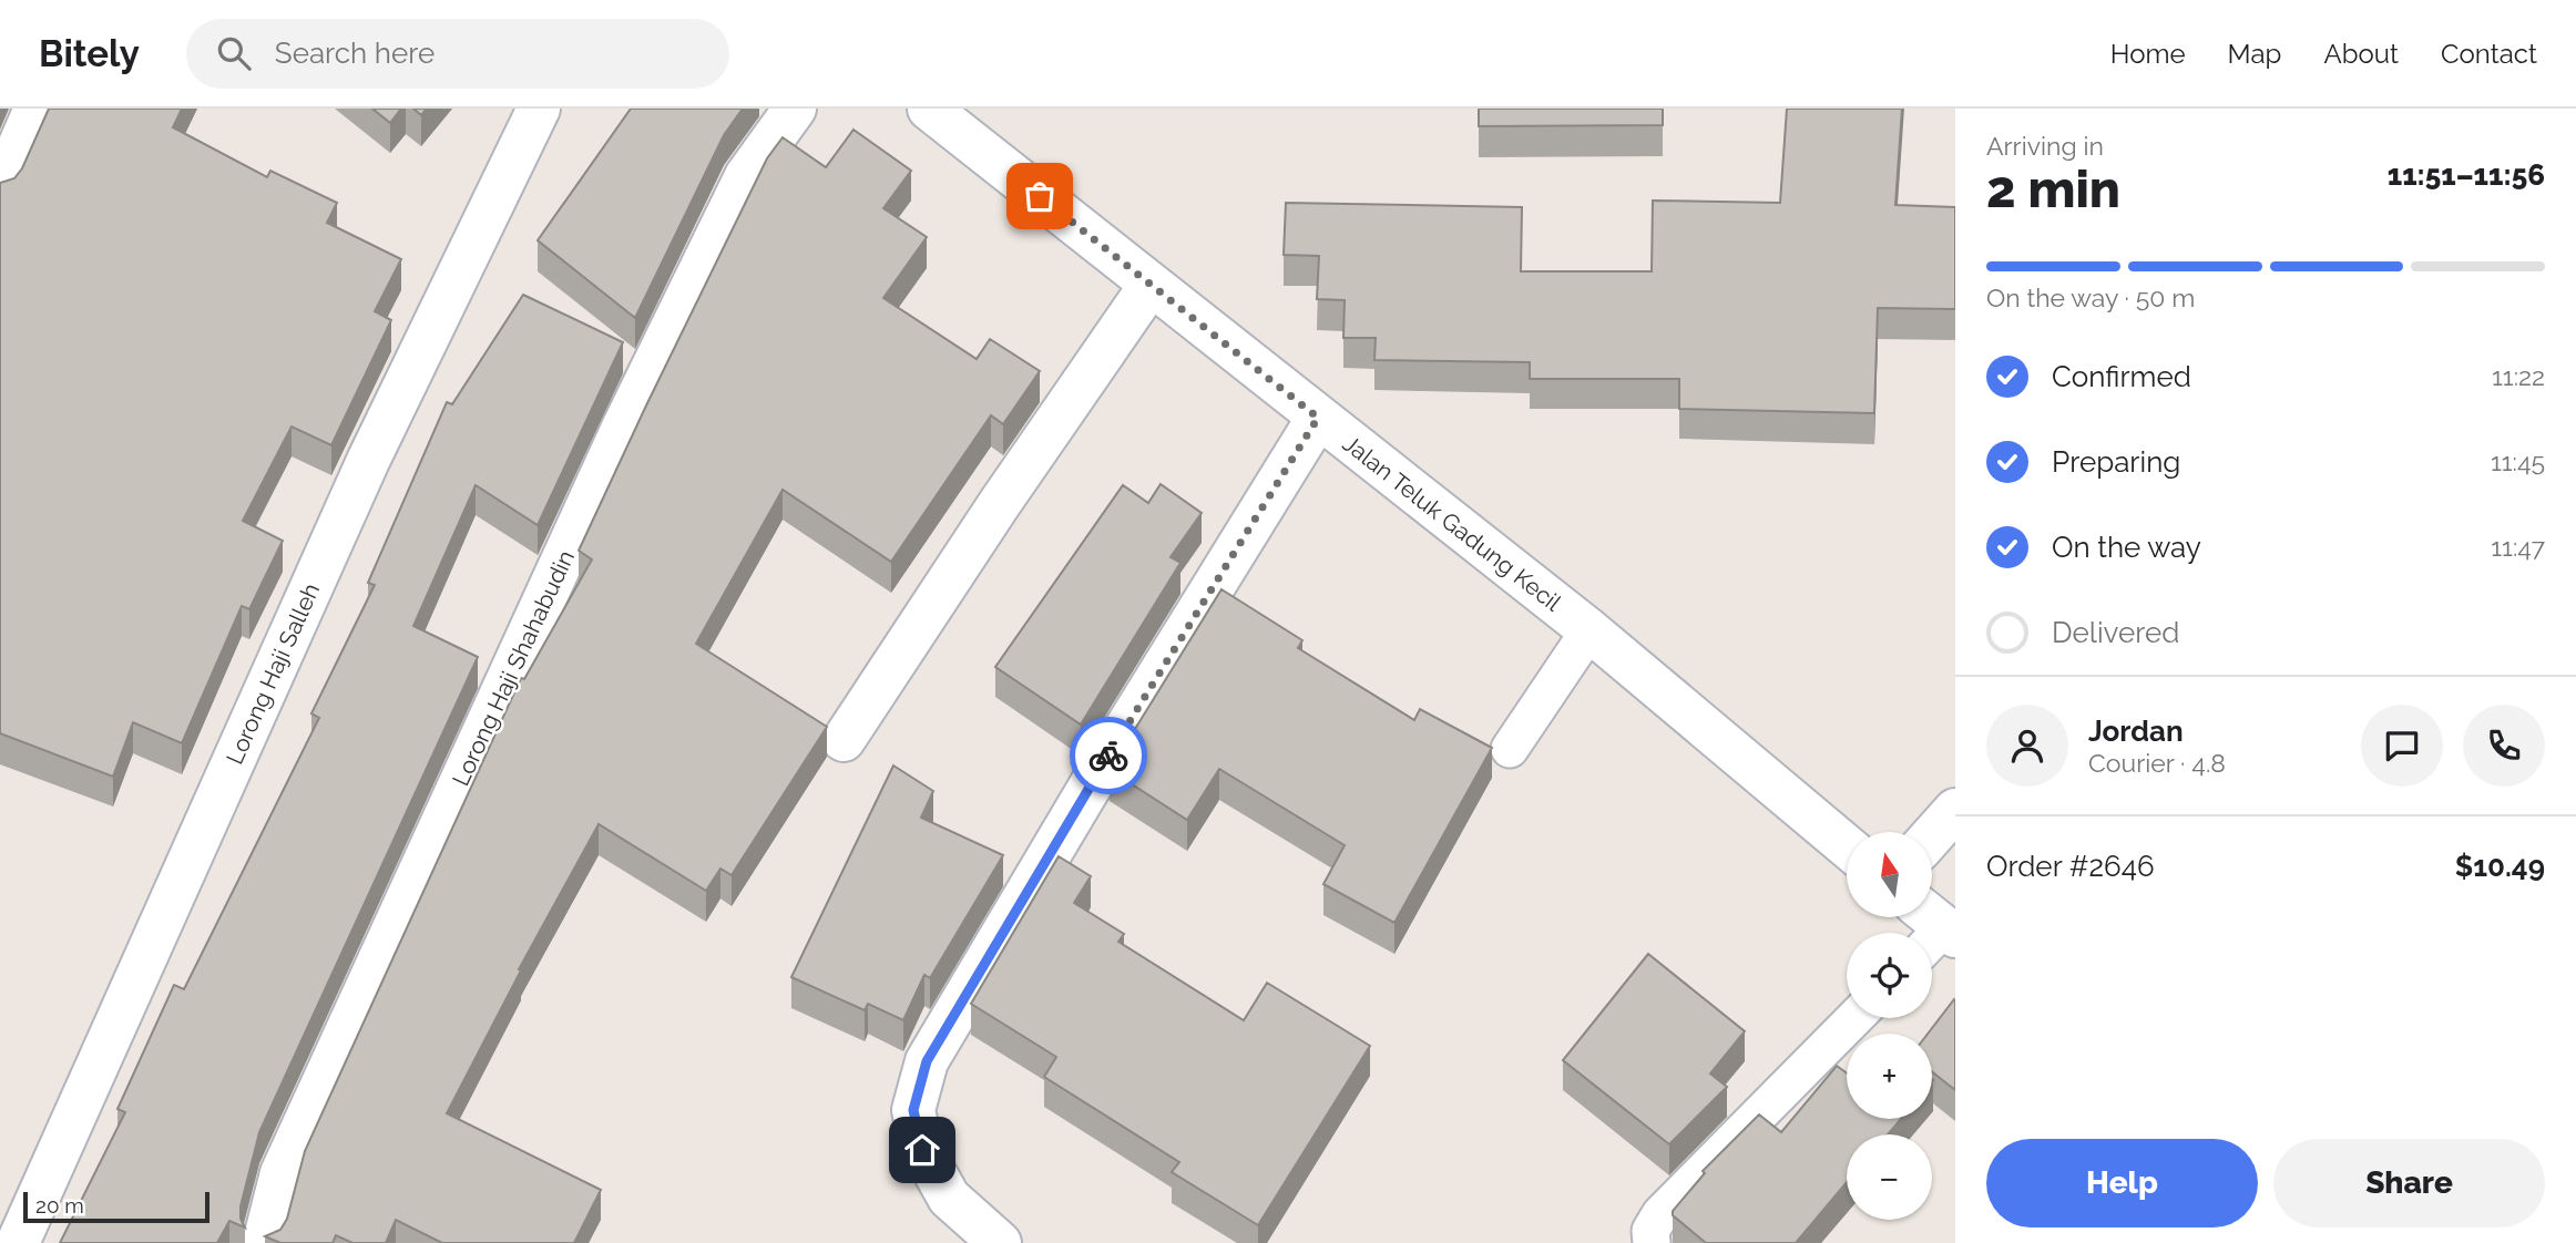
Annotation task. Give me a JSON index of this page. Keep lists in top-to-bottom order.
{
  "streets": {
    "street": ["Jalan Teluk Gadung Kecil", "Lorong Haji Shahabudin", "Lorong Haji Salleh"]
  },
  "scale_bar": "20 m",
  "north": "top",
  "page": {
    "header": "Bitely",
    "search": "Search here",
    "nav": [
      "Home",
      "Map",
      "About",
      "Contact"
    ],
    "heading": ["2 min", "Arriving in", "11:51–11:56"],
    "panel": [
      "Jordan",
      "Courier · 4.8",
      "Order #2646",
      "$10.49"
    ],
    "bar": "On the way · 50 m",
    "list": [
      ["Confirmed", "11:22"],
      ["Preparing", "11:45"],
      ["On the way", "11:47"],
      "Delivered"
    ],
    "map_buttons": ["+", "−"],
    "buttons": ["Help", "Share"],
    "scale": "20 m"
  }
}
